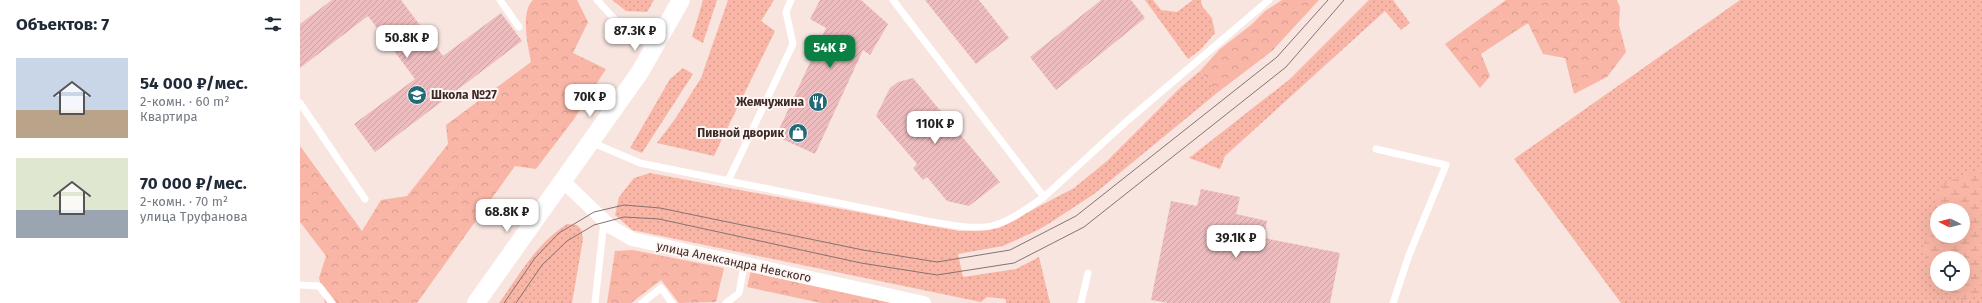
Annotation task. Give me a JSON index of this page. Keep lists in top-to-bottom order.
{
  "streets": {
    "street": ["улица Александра Невского"]
  },
  "places": {
    "school or university": ["Школа №27"],
    "restaurant": ["Жемчужина"],
    "shop": ["Пивной дворик"]
  },
  "north": "left",
  "page": {
    "heading": "Объектов: 7",
    "price": [
      "87.3K ₽",
      "50.8K ₽",
      "54K ₽",
      "70K ₽",
      "110K ₽",
      "68.8K ₽",
      "39.1K ₽"
    ],
    "list": [
      {
        "name": "54 000 ₽/мес.",
        "note": "2-комн. · 60 m² · Квартира"
      },
      {
        "name": "70 000 ₽/мес.",
        "note": "2-комн. · 70 m² · улица Труфанова"
      }
    ]
  }
}
